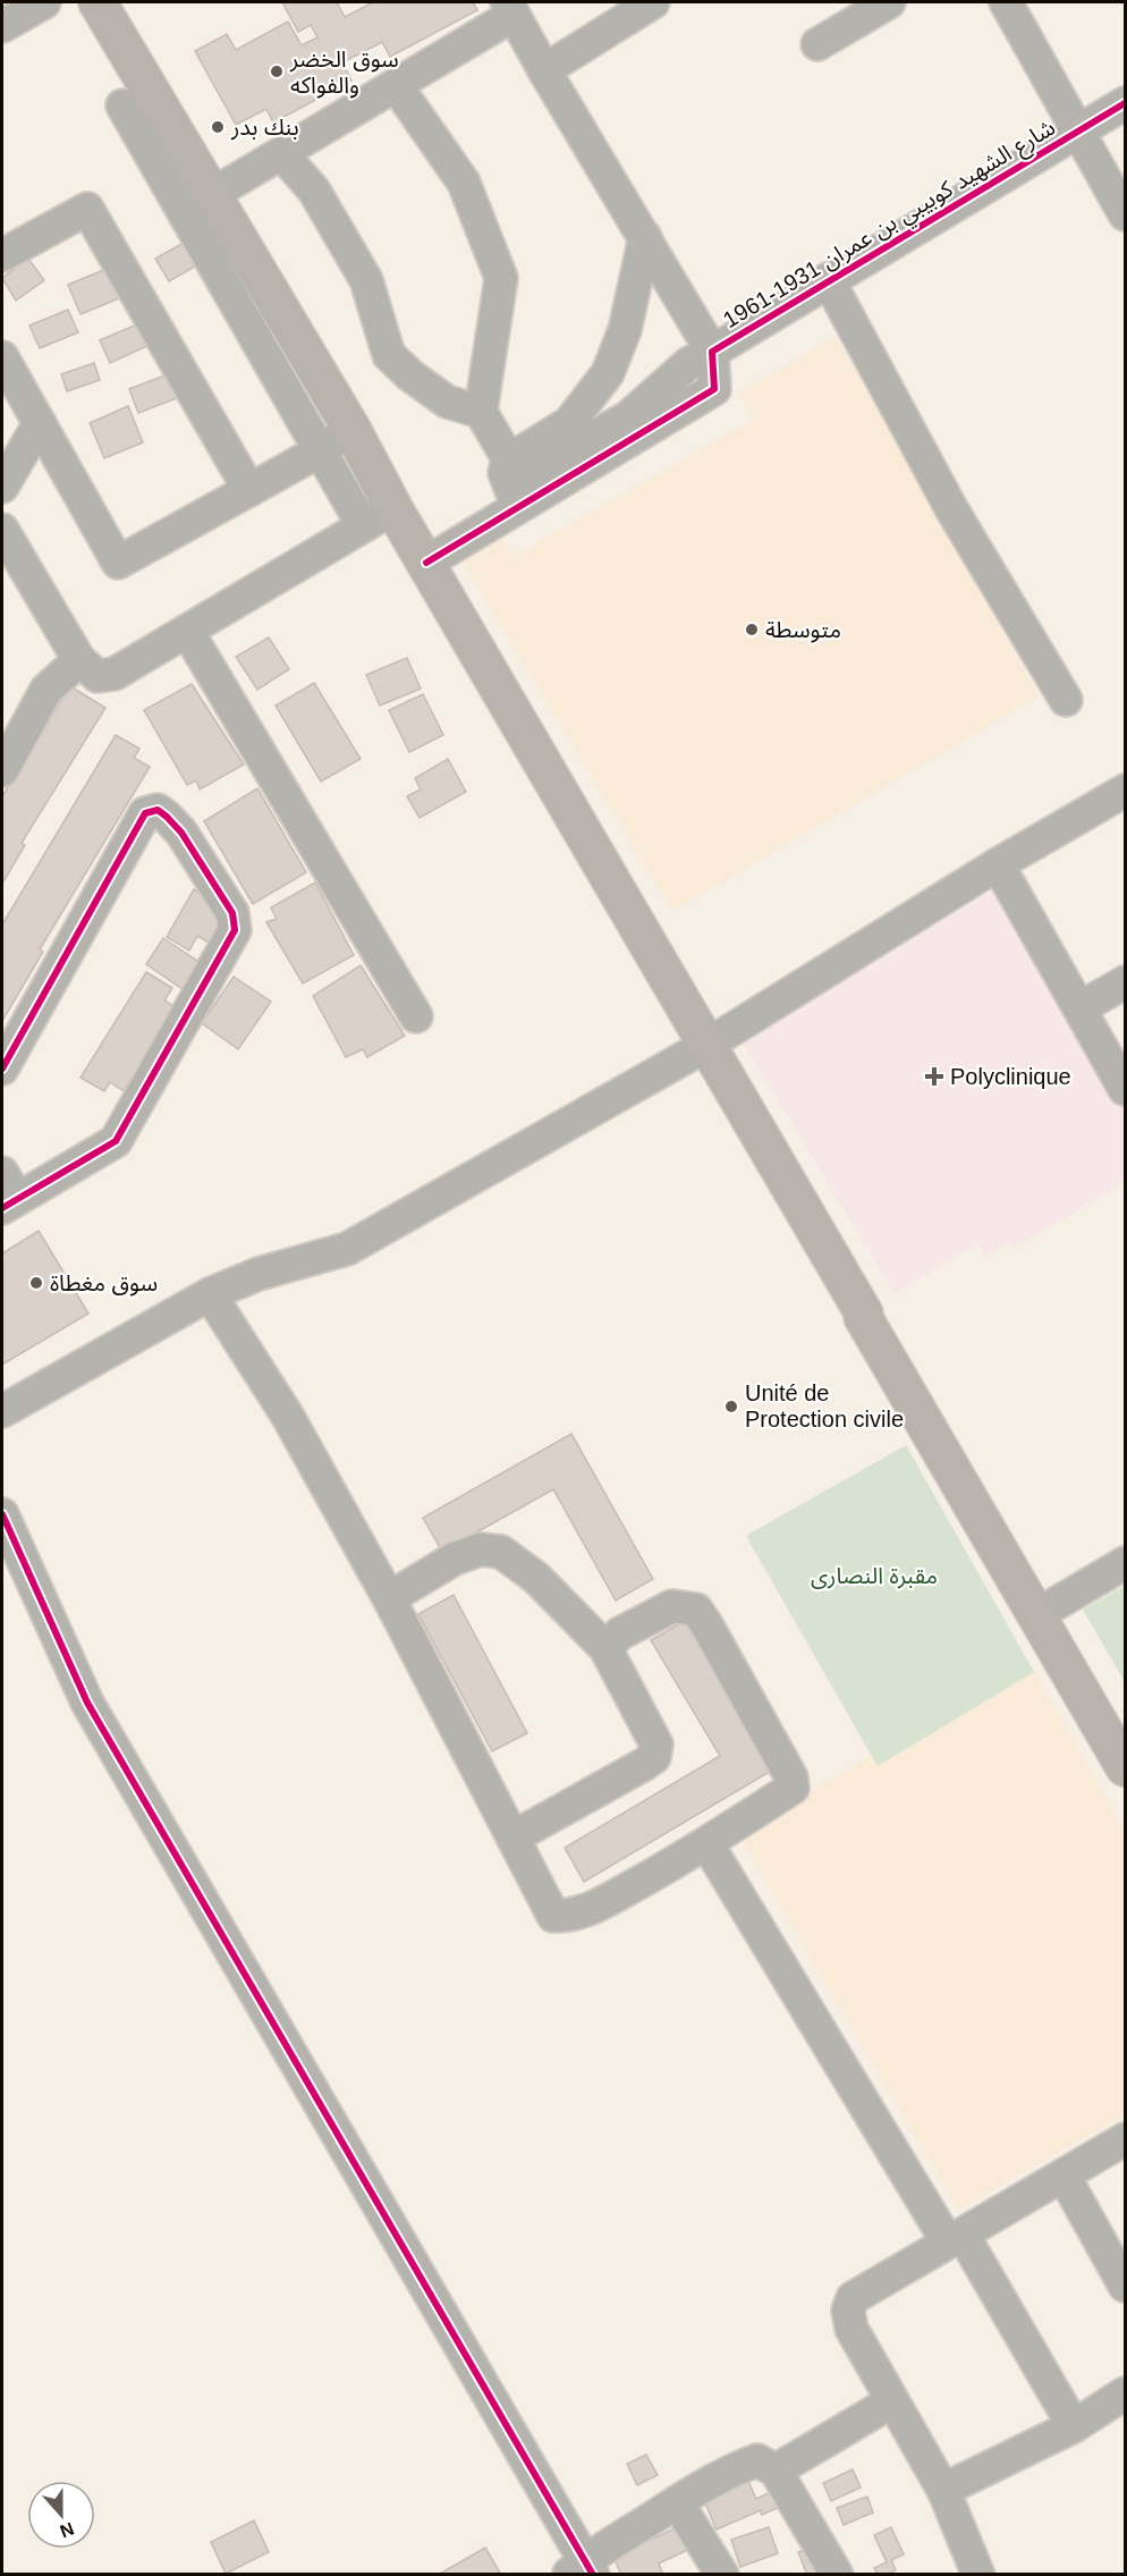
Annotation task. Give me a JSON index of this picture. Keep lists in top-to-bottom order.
{
  "streets": {
    "street": ["شارع الشهيد كوبيبي بن عمران 1931-1961"]
  },
  "parks": ["مقبرة النصارى"],
  "places": {
    "other": [
      "سوق الخضر والفواكه",
      "بنك بدر",
      "متوسطة",
      "سوق مغطاة",
      "Unité de Protection civile"
    ],
    "health": ["Polyclinique"]
  },
  "north": "bottom"
}
